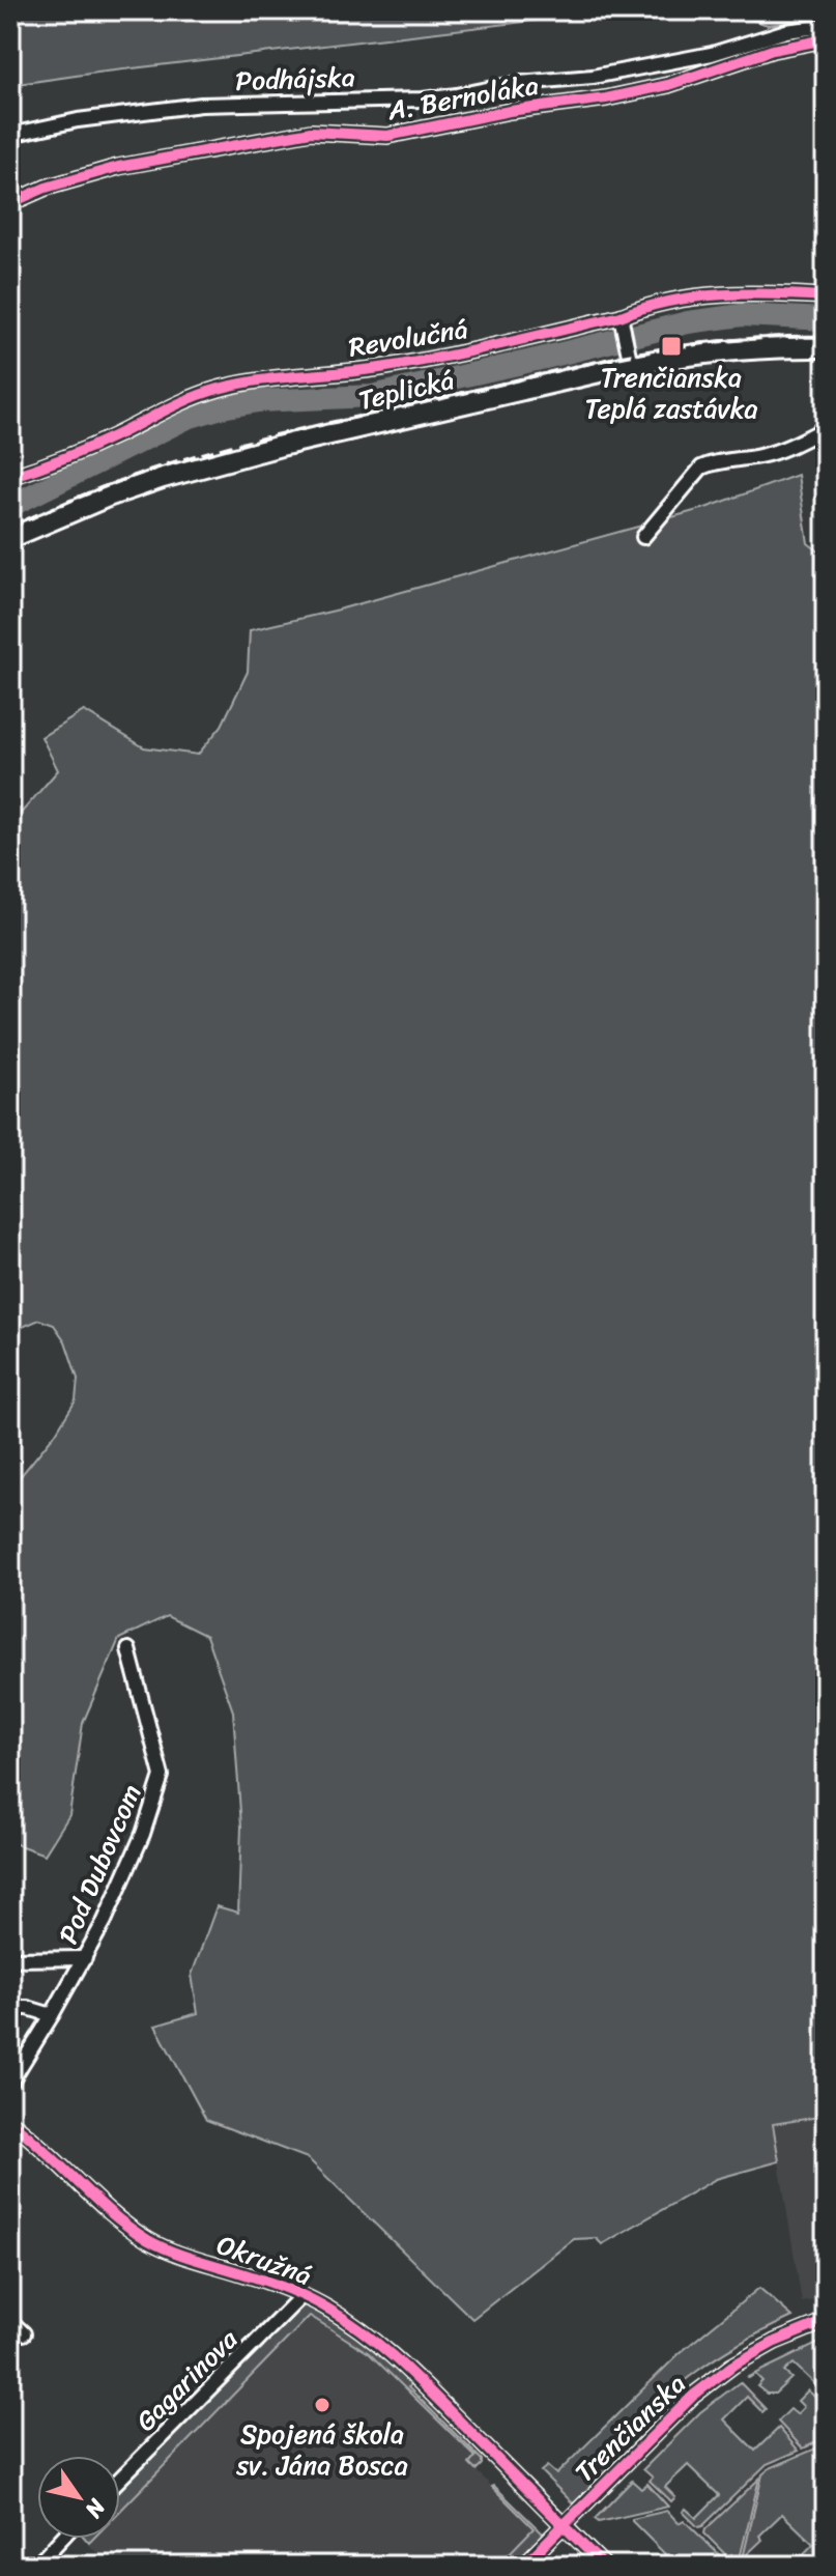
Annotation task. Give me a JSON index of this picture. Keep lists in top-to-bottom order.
{
  "streets": {
    "main road": ["Teplická"],
    "street": [
      "Podhájska",
      "A. Bernoláka",
      "Revolučná",
      "Pod Dubovcom",
      "Okružná",
      "Gagarinova",
      "Trenčianska"
    ]
  },
  "crossings": [
    ["Okružná", "Gagarinova"],
    ["Okružná", "Trenčianska"]
  ],
  "places": {
    "transit": ["Trenčianska Teplá zastávka"],
    "other": ["Spojená škola sv. Jána Bosca"]
  },
  "north": "bottom right"
}
